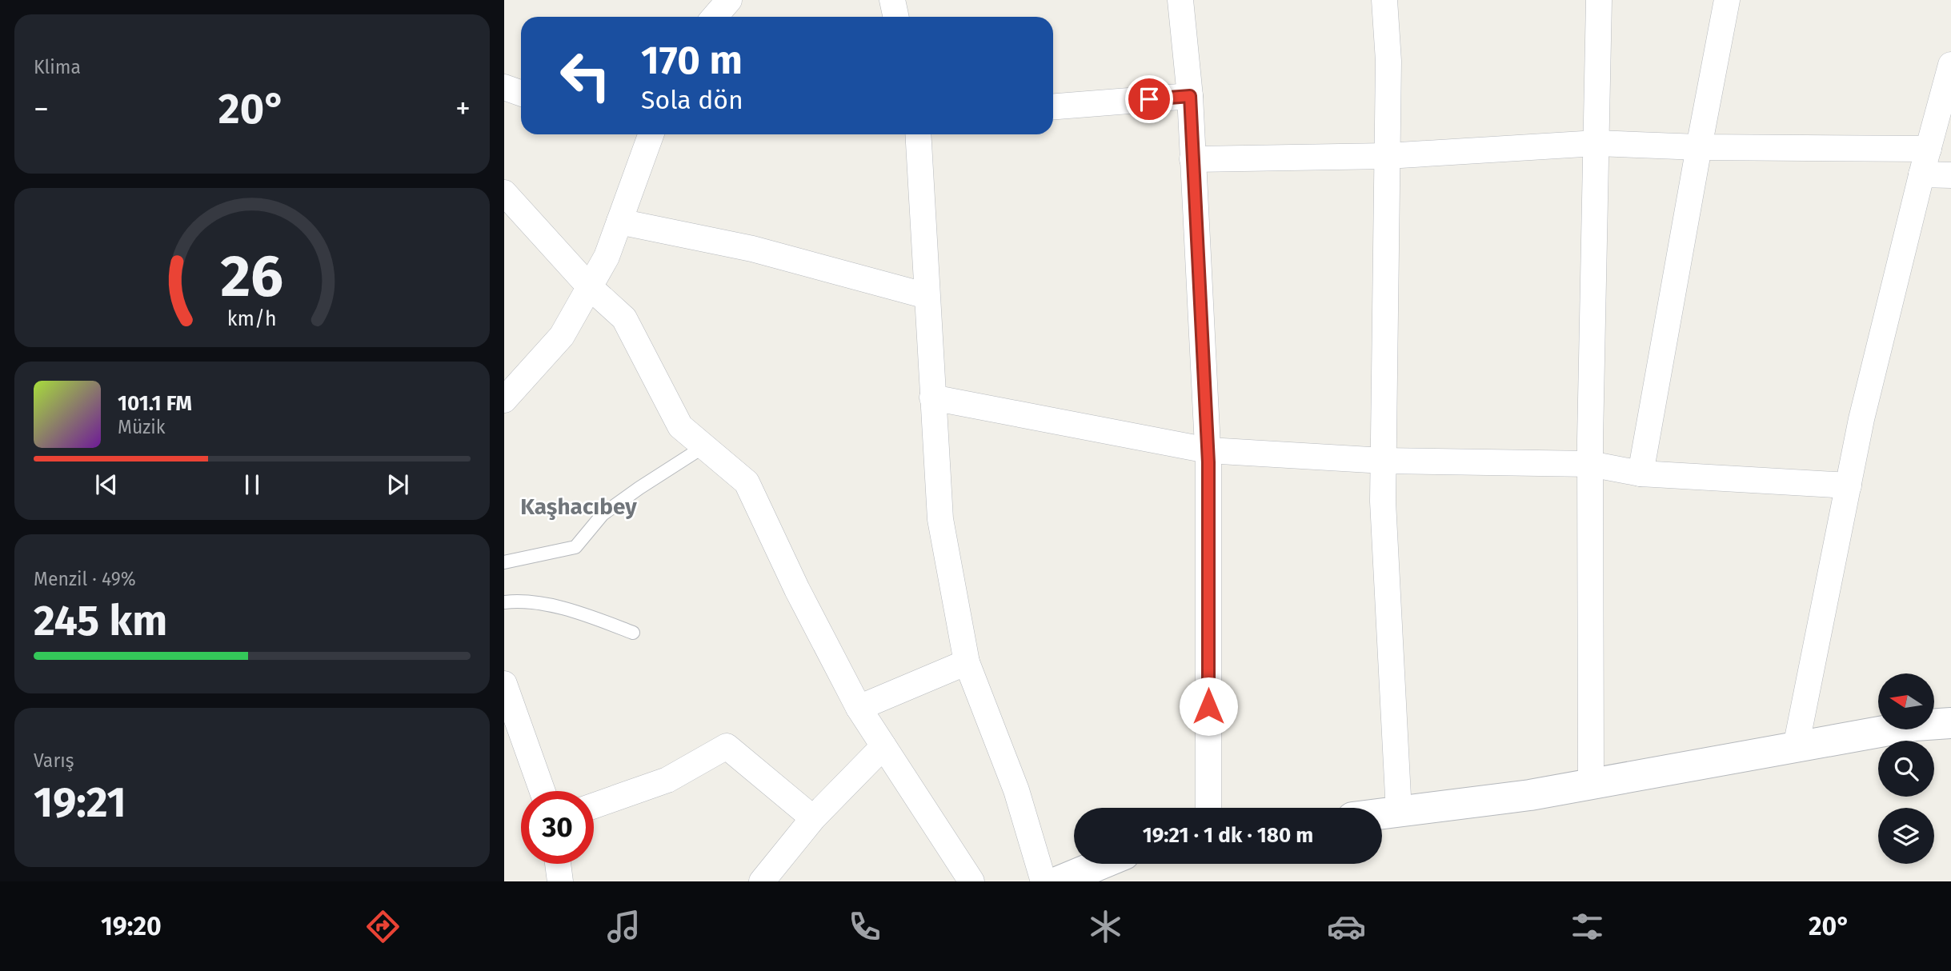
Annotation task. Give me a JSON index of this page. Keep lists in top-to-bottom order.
{
  "districts": ["Kaşhacıbey"],
  "north": "left",
  "page": {
    "tile": [
      "Klima",
      ["Menzil · 49%", "245 km"],
      ["Varış", "19:21"]
    ],
    "turn": ["170 m", "Sola dön"],
    "heat": ["−", "20°", "+"],
    "song": ["101.1 FM", "Müzik"],
    "limit": "30",
    "trip": "19:21 · 1 dk · 180 m",
    "tabs": ["19:20", "20°"],
    "gauge": ["26", "km/h"]
  }
}
